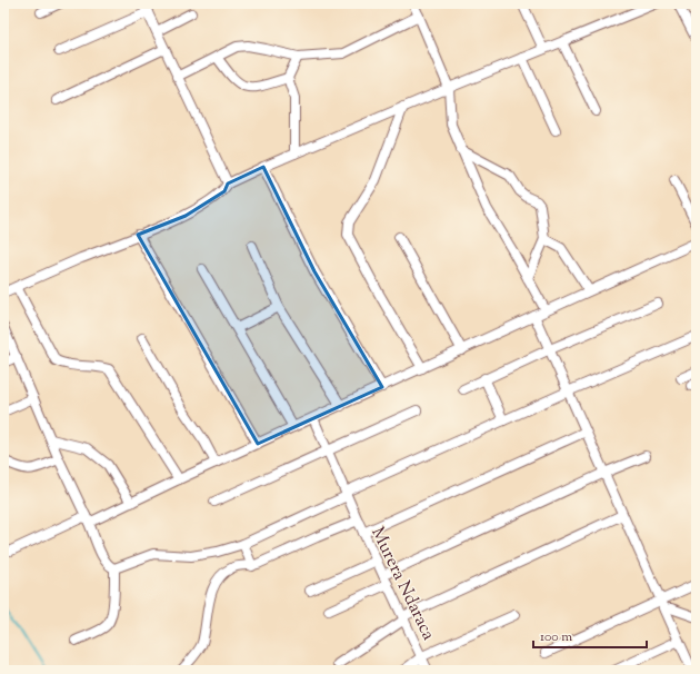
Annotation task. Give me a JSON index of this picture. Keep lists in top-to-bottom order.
{
  "streets": {
    "street": ["Murera Ndaraca"]
  },
  "scale_bar": "100 m"
}
